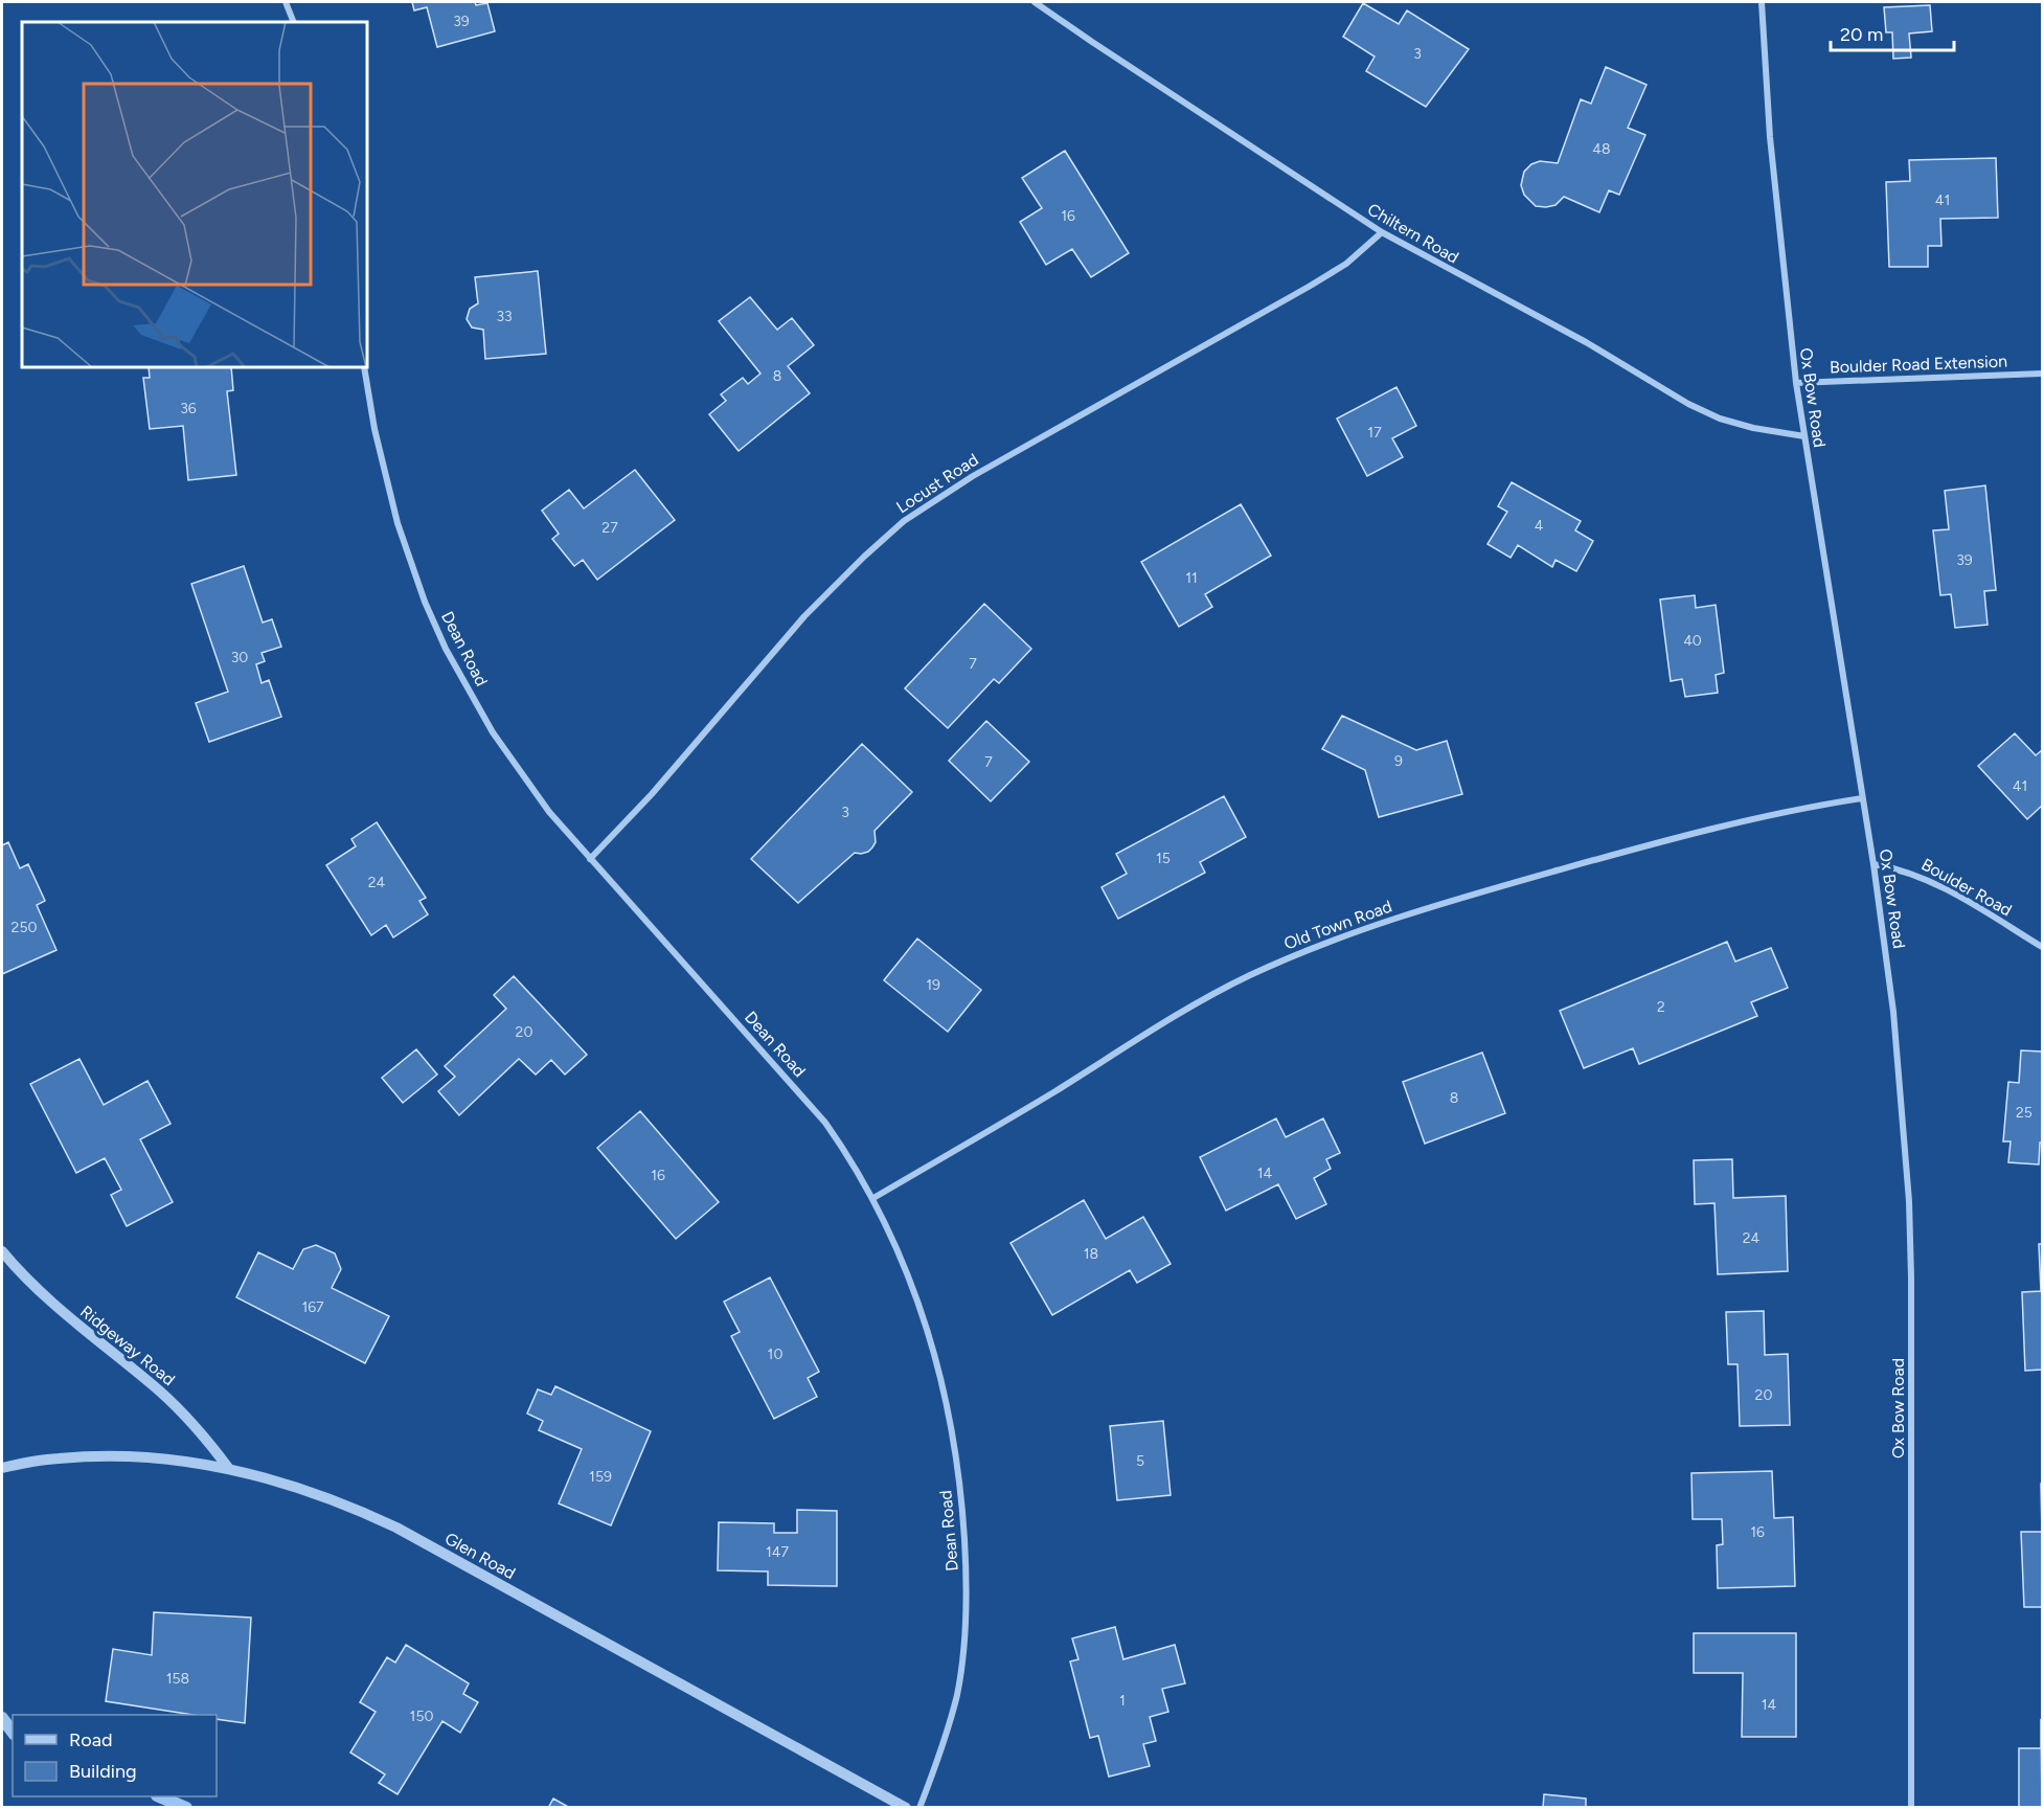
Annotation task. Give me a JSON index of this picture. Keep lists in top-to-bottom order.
{
  "streets": {
    "street": [
      "Chiltern Road",
      "Boulder Road Extension",
      "Ox Bow Road",
      "Locust Road",
      "Dean Road",
      "Boulder Road",
      "Old Town Road",
      "Ridgeway Road",
      "Glen Road"
    ]
  },
  "crossings": [
    ["Chiltern Road", "Ox Bow Road"],
    ["Chiltern Road", "Locust Road"],
    ["Boulder Road Extension", "Ox Bow Road"],
    ["Ox Bow Road", "Boulder Road"],
    ["Ox Bow Road", "Old Town Road"],
    ["Locust Road", "Dean Road"],
    ["Dean Road", "Old Town Road"],
    ["Ridgeway Road", "Glen Road"]
  ],
  "house_numbers": [
    "39",
    "3",
    "48",
    "41",
    "16",
    "33",
    "8",
    "36",
    "17",
    "4",
    "27",
    "39",
    "11",
    "40",
    "30",
    "7",
    "9",
    "7",
    "41",
    "3",
    "15",
    "24",
    "250",
    "19",
    "2",
    "20",
    "8",
    "25",
    "14",
    "16",
    "24",
    "18",
    "167",
    "10",
    "20",
    "5",
    "159",
    "16",
    "147",
    "158",
    "1",
    "14",
    "150"
  ],
  "legend": ["Road", "Building"],
  "scale_bar": "20 m"
}
